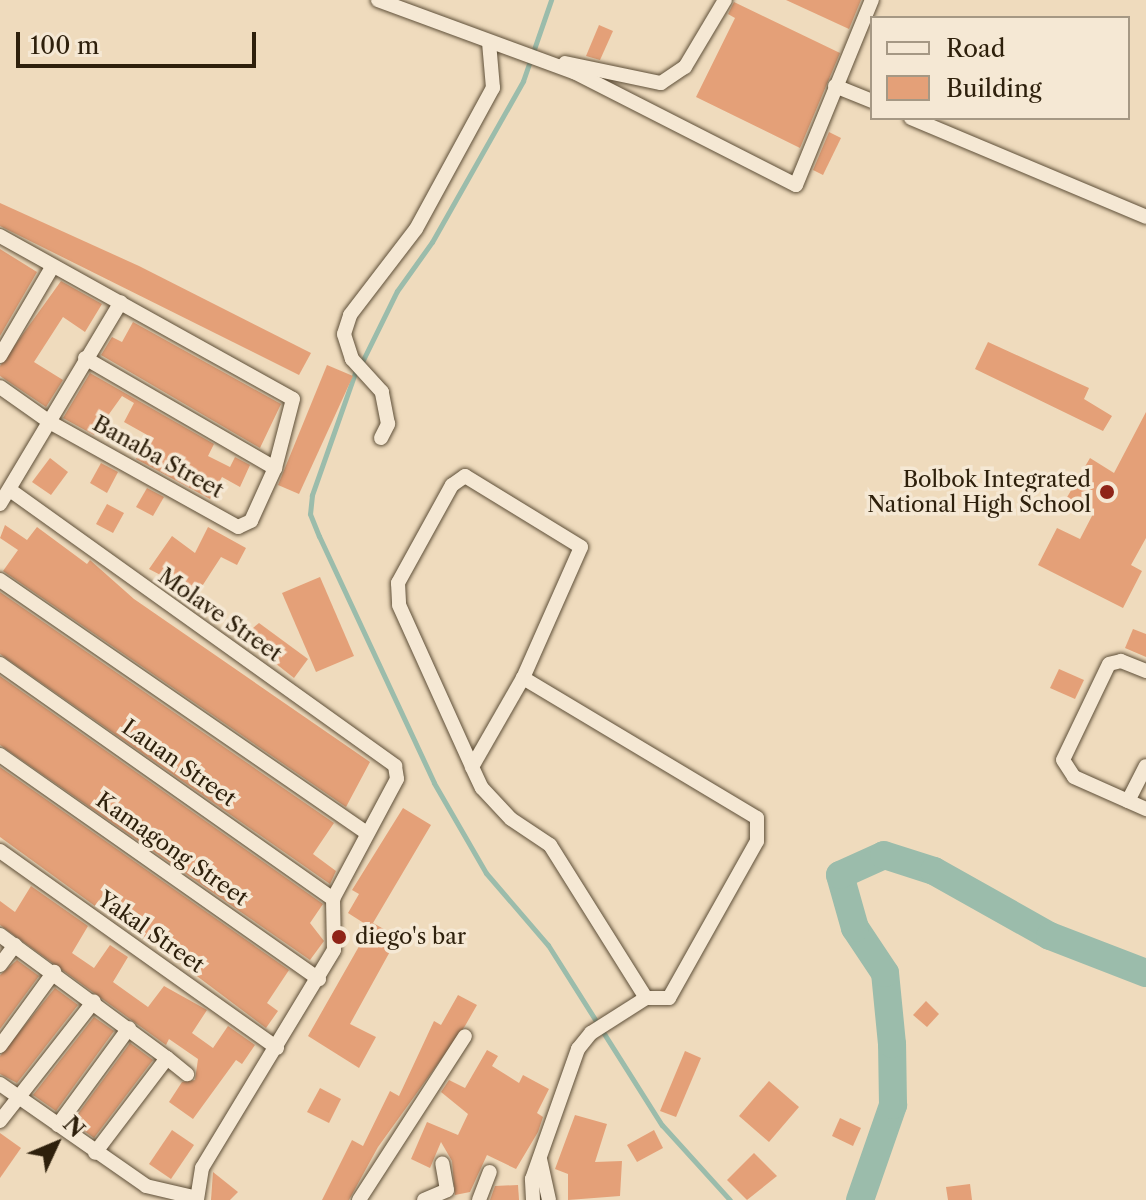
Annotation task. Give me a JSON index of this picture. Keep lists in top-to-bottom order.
{
  "streets": {
    "street": [
      "Banaba Street",
      "Molave Street",
      "Lauan Street",
      "Kamagong Street",
      "Yakal Street"
    ]
  },
  "places": ["Bolbok Integrated National High School", "diego's bar"],
  "legend": ["Road", "Building"],
  "scale_bar": "100 m",
  "north": "top right"
}
